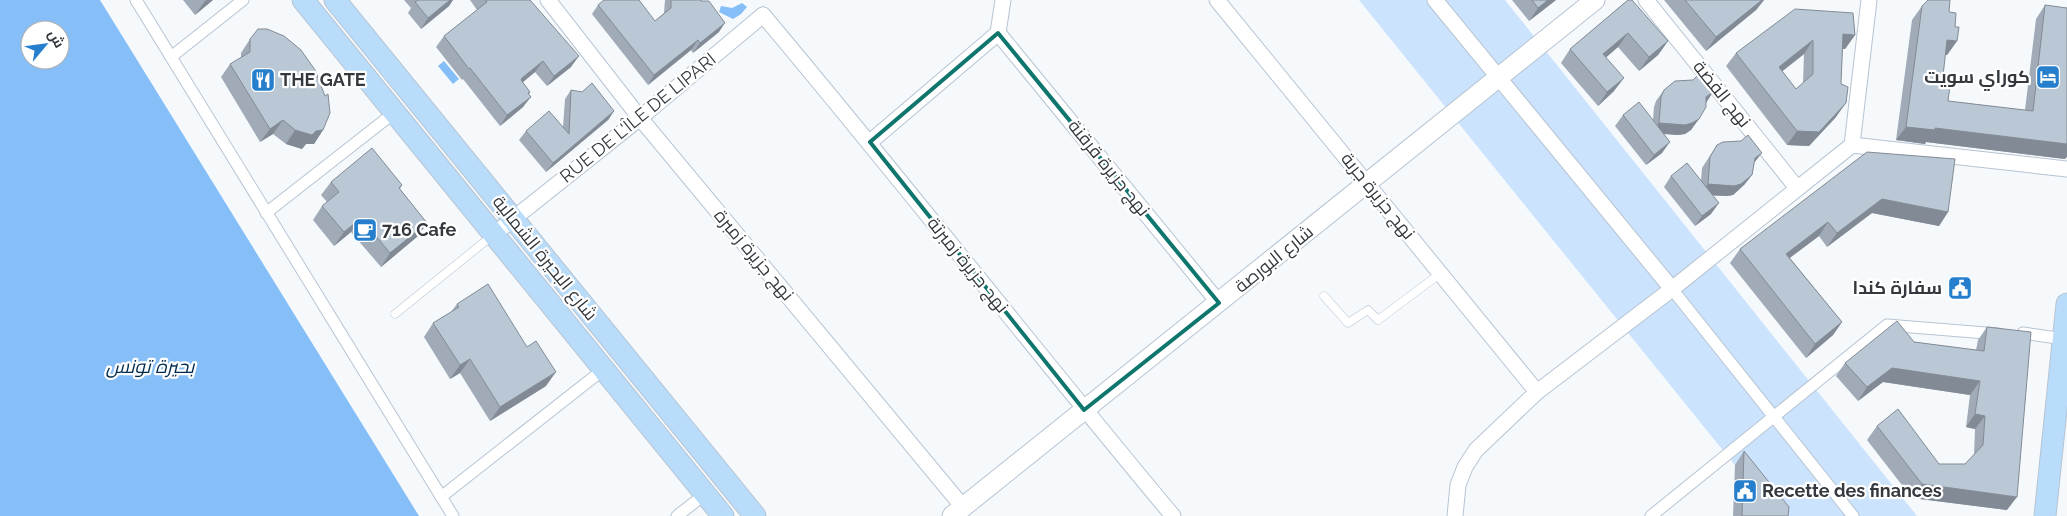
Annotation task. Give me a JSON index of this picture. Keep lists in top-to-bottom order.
{
  "streets": {
    "main road": ["شارع البحيرة الشمالية"],
    "street": [
      "نهج الفضة",
      "RUE DE L'ÎLE DE LIPARI",
      "نهج جزيرة قرقنة",
      "نهج جزيرة جربة",
      "نهج جزيرة زمبرة",
      "شارع البورصة",
      "نهج جزيرة زمبرتة"
    ]
  },
  "crossings": [
    ["RUE DE L'ÎLE DE LIPARI", "نهج جزيرة زمبرة"],
    ["RUE DE L'ÎLE DE LIPARI", "شارع البحيرة الشمالية"],
    ["RUE DE L'ÎLE DE LIPARI", "نهج جزيرة زمبرتة"],
    ["نهج جزيرة قرقنة", "شارع البورصة"],
    ["نهج جزيرة جربة", "شارع البورصة"],
    ["نهج جزيرة زمبرة", "شارع البورصة"],
    ["شارع البورصة", "نهج جزيرة زمبرتة"]
  ],
  "water": ["بحيرة تونس"],
  "places": {
    "hotel": ["كوراي سويت"],
    "restaurant": ["THE GATE"],
    "cafe": ["716 Cafe"],
    "public building": ["سفارة كندا", "Recette des finances"]
  },
  "north": "top right"
}
